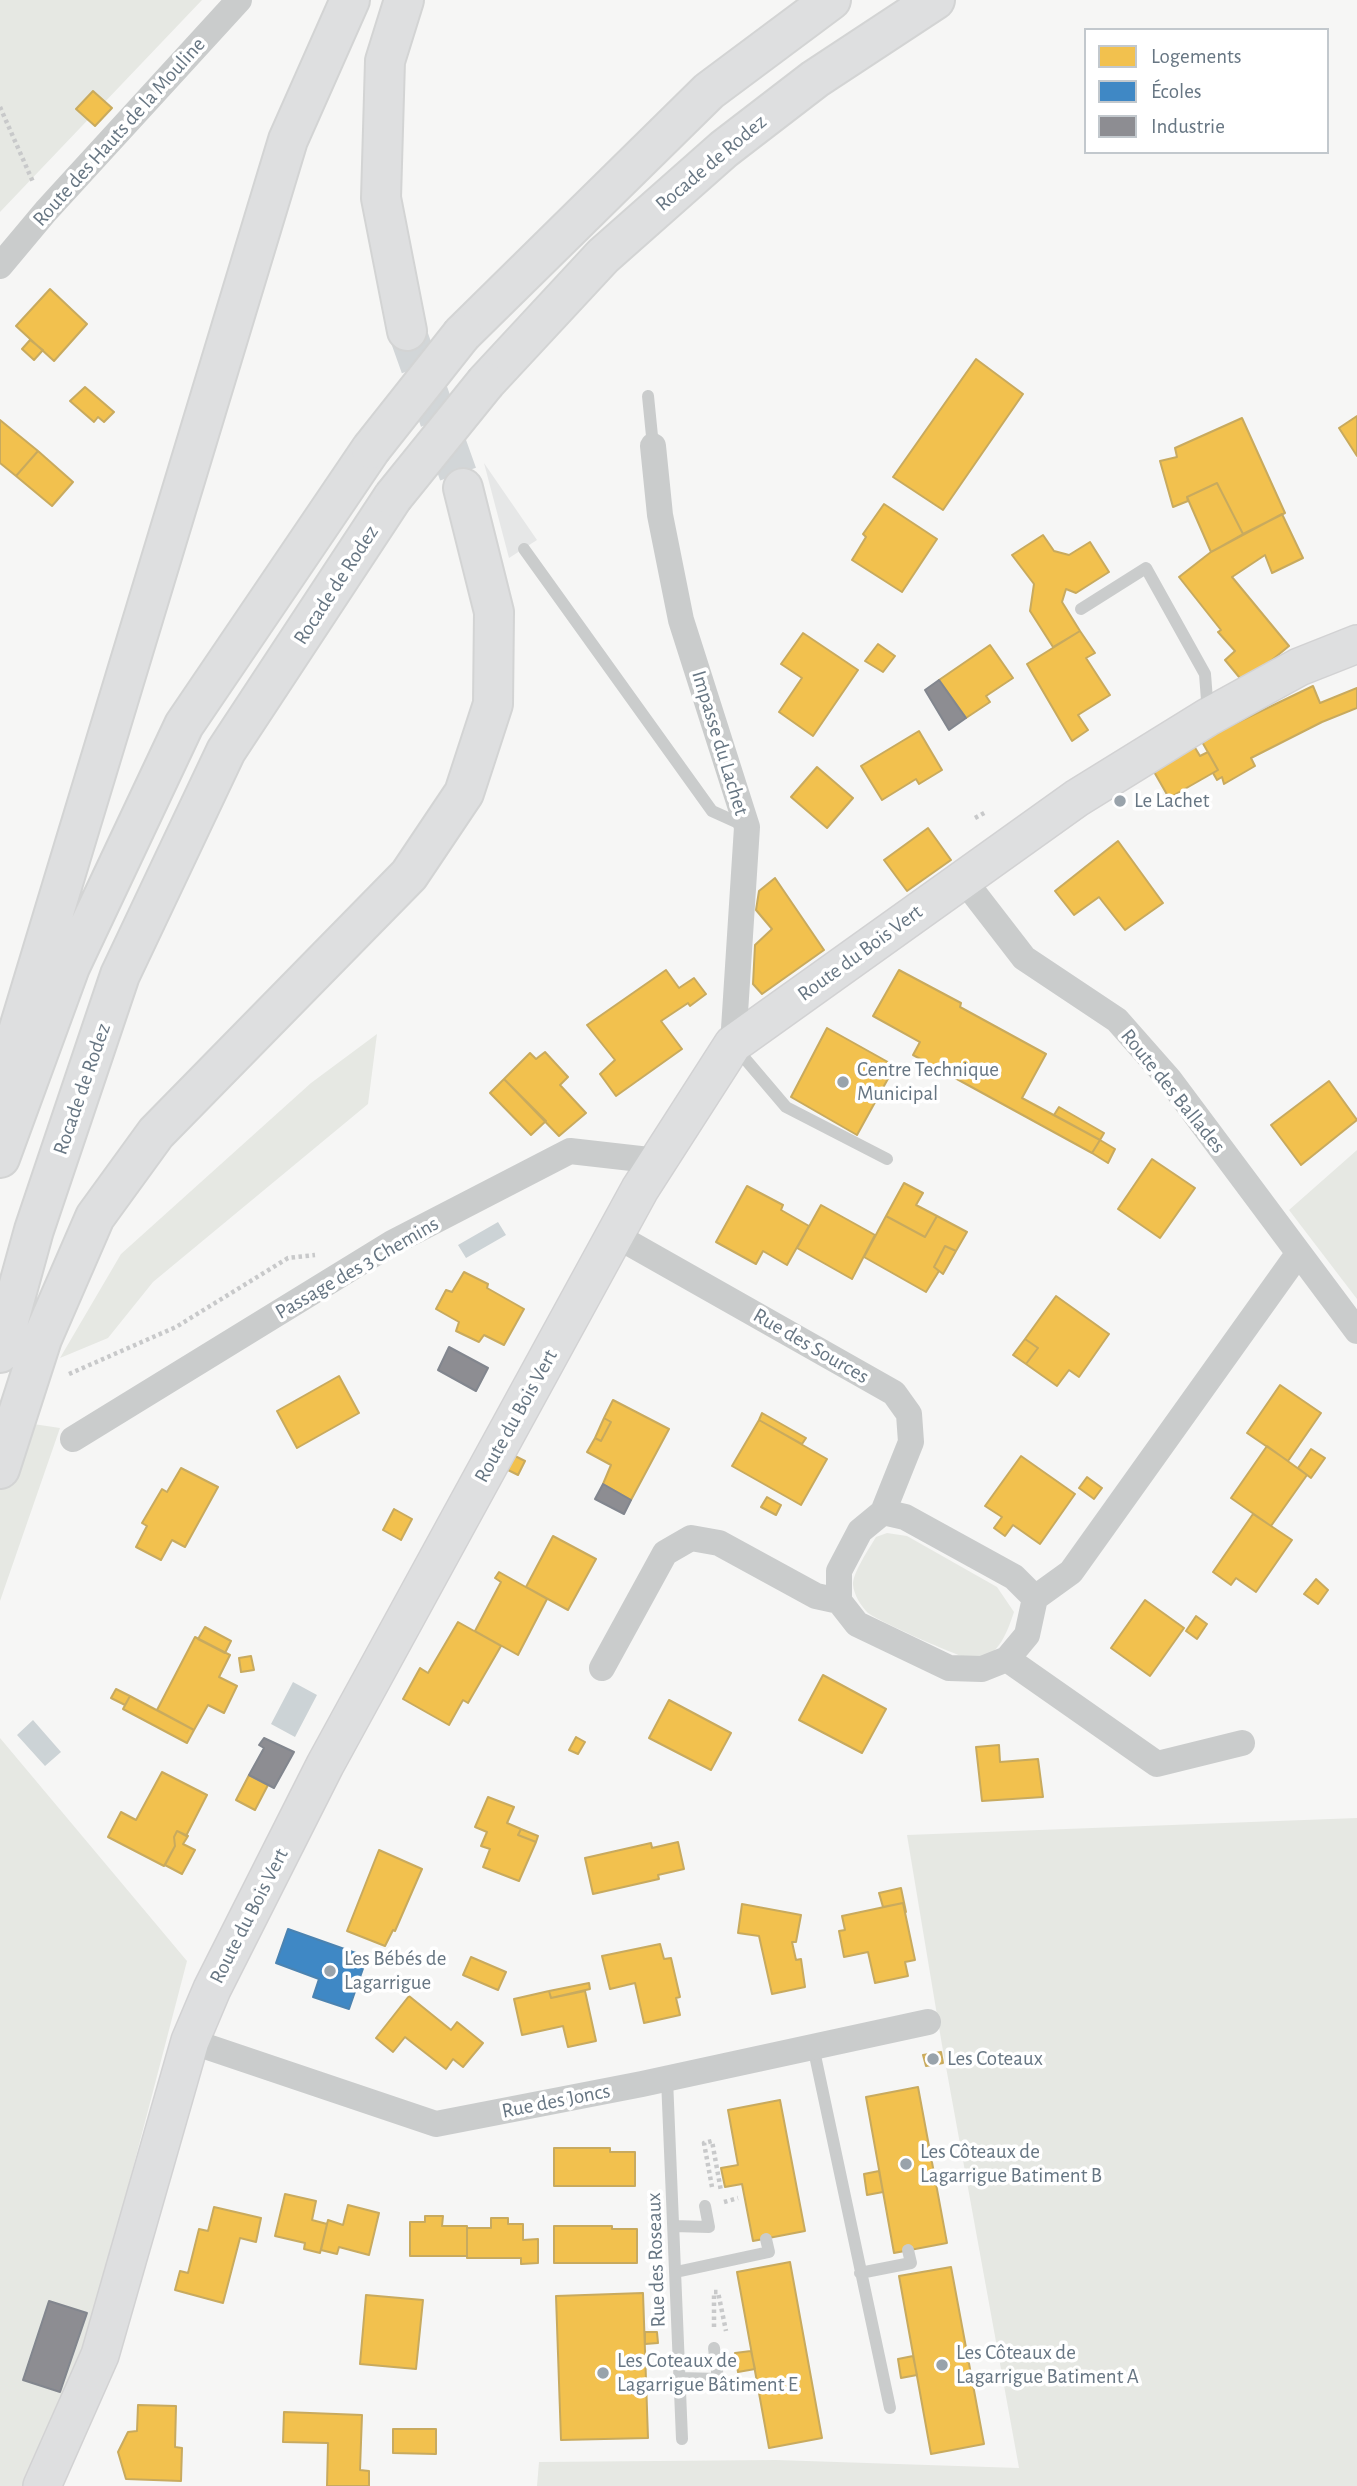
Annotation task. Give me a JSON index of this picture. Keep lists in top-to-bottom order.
{
  "streets": {
    "highway": ["Rocade de Rodez"],
    "street": [
      "Route des Hauts de la Mouline",
      "Impasse du Lachet",
      "Route du Bois Vert",
      "Route des Ballades",
      "Passage des 3 Chemins",
      "Rue des Sources",
      "Rue des Joncs"
    ],
    "lane": ["Rue des Roseaux"]
  },
  "crossings": [
    ["Impasse du Lachet", "Route du Bois Vert"],
    ["Route du Bois Vert", "Route des Ballades"],
    ["Route du Bois Vert", "Passage des 3 Chemins"],
    ["Route du Bois Vert", "Rue des Sources"],
    ["Route du Bois Vert", "Rue des Joncs"],
    ["Rue des Joncs", "Rue des Roseaux"]
  ],
  "places": [
    "Le Lachet",
    "Centre Technique Municipal",
    "Les Bébés de Lagarrigue",
    "Les Coteaux",
    "Les Côteaux de Lagarrigue Batiment B",
    "Les Côteaux de Lagarrigue Batiment A",
    "Les Coteaux de Lagarrigue Bâtiment E"
  ],
  "legend": ["Logements", "Écoles", "Industrie"]
}
